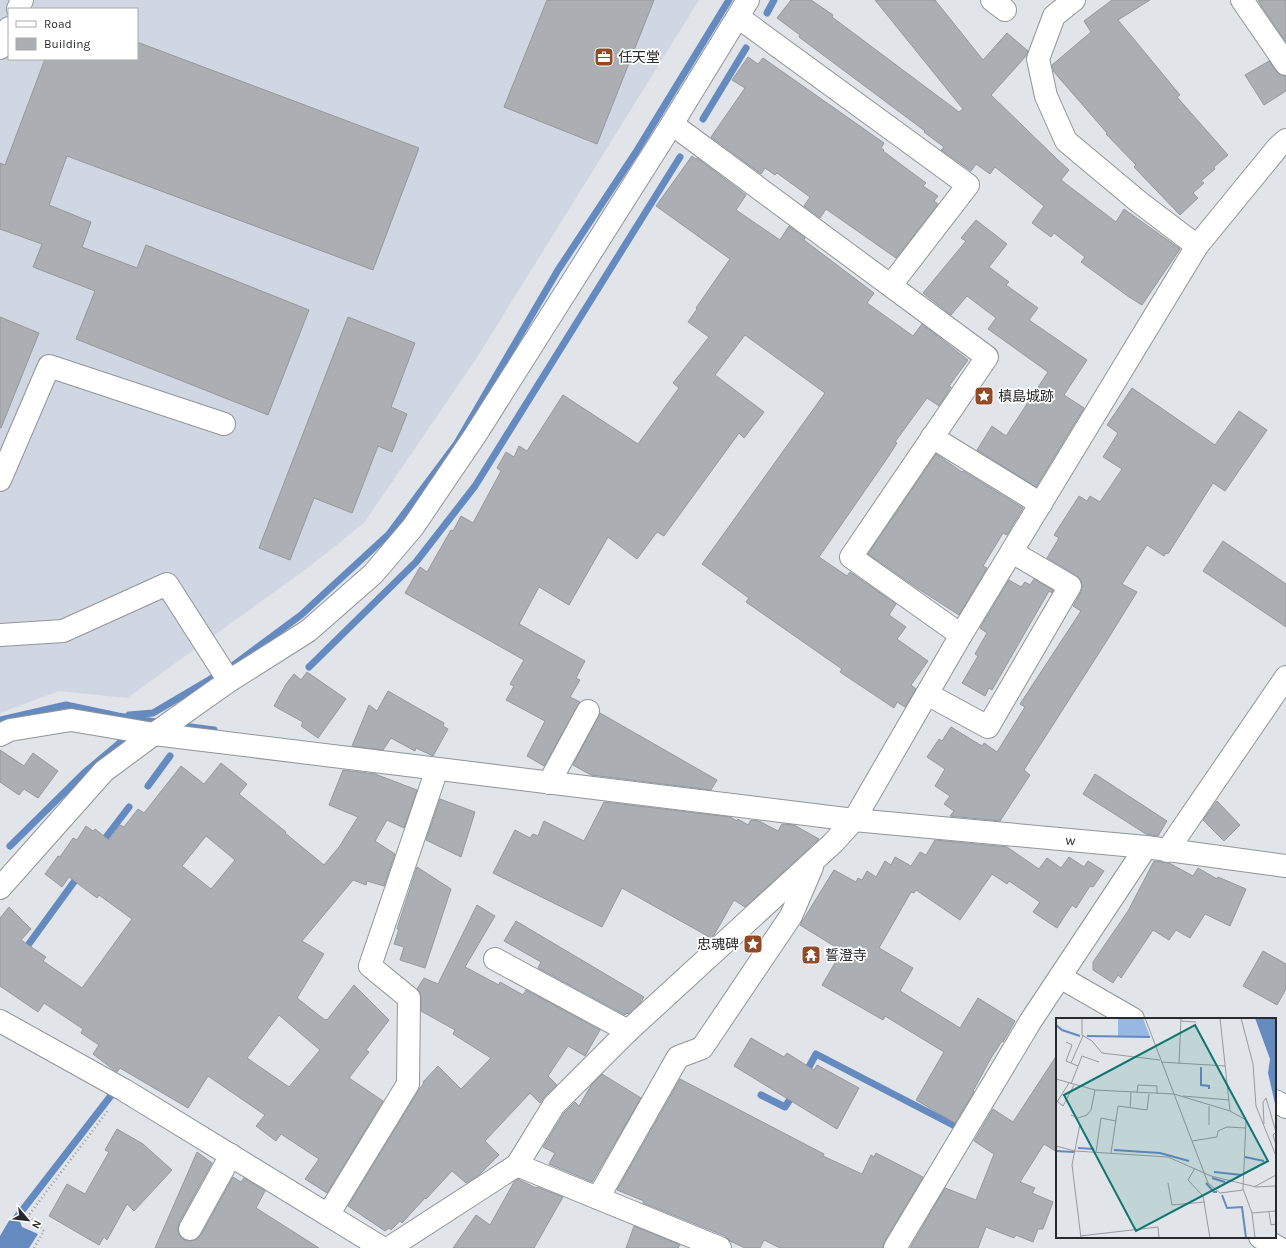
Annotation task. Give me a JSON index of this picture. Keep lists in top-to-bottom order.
{
  "streets": {
    "street": ["w"]
  },
  "places": {
    "office": ["任天堂"],
    "place": ["槙島城跡", "忠魂碑"],
    "temple": ["誓澄寺"]
  },
  "legend": ["Road", "Building"],
  "north": "bottom right"
}
